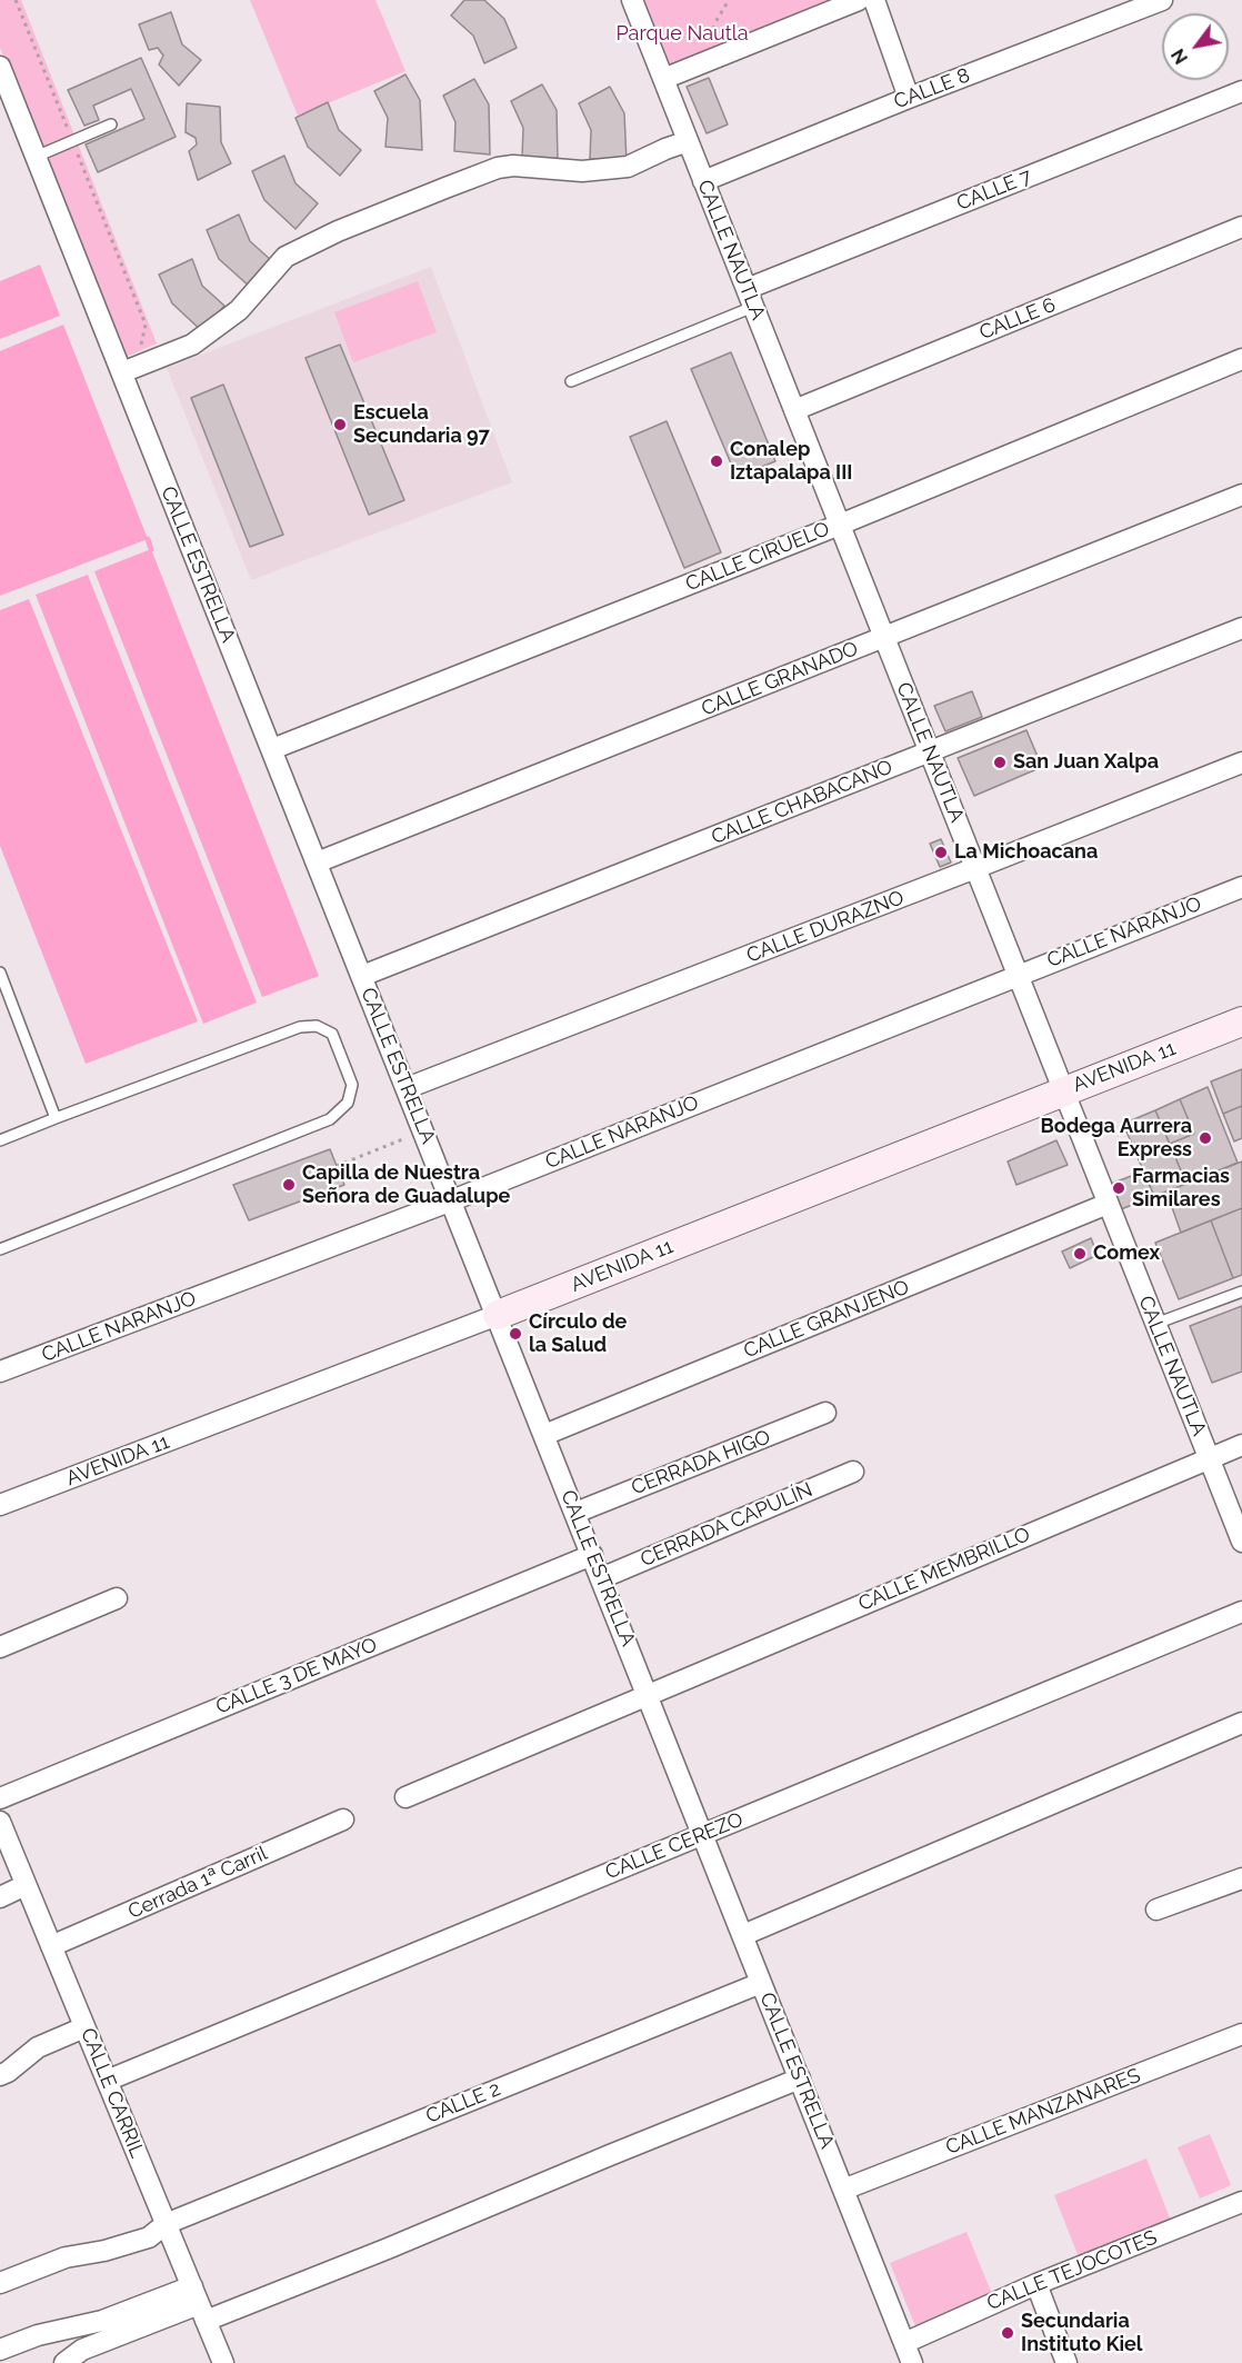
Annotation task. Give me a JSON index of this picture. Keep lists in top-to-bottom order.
{
  "streets": {
    "street": [
      "CALLE 8",
      "CALLE 7",
      "CALLE NAUTLA",
      "CALLE 6",
      "CALLE CIRUELO",
      "CALLE ESTRELLA",
      "CALLE GRANADO",
      "CALLE CHABACANO",
      "CALLE DURAZNO",
      "CALLE NARANJO",
      "AVENIDA 11",
      "CALLE GRANJENO",
      "CERRADA HIGO",
      "CERRADA CAPULÍN",
      "CALLE MEMBRILLO",
      "CALLE 3 DE MAYO",
      "CALLE CEREZO",
      "Cerrada 1ª Carril",
      "CALLE CARRIL",
      "CALLE 2",
      "CALLE MANZANARES",
      "CALLE TEJOCOTES"
    ]
  },
  "crossings": [
    ["CALLE 8", "CALLE NAUTLA"],
    ["CALLE 7", "CALLE NAUTLA"],
    ["CALLE NAUTLA", "CALLE 6"],
    ["CALLE NAUTLA", "CALLE CIRUELO"],
    ["CALLE NAUTLA", "CALLE GRANADO"],
    ["CALLE NAUTLA", "CALLE CHABACANO"],
    ["CALLE NAUTLA", "CALLE DURAZNO"],
    ["CALLE NAUTLA", "CALLE NARANJO"],
    ["CALLE NAUTLA", "AVENIDA 11"],
    ["CALLE NAUTLA", "CALLE GRANJENO"],
    ["CALLE NAUTLA", "CALLE MEMBRILLO"],
    ["CALLE CIRUELO", "CALLE ESTRELLA"],
    ["CALLE ESTRELLA", "CALLE GRANADO"],
    ["CALLE ESTRELLA", "CALLE CHABACANO"],
    ["CALLE ESTRELLA", "CALLE DURAZNO"],
    ["CALLE ESTRELLA", "CALLE NARANJO"],
    ["CALLE ESTRELLA", "AVENIDA 11"],
    ["CALLE ESTRELLA", "CALLE GRANJENO"],
    ["CALLE ESTRELLA", "CERRADA HIGO"],
    ["CALLE ESTRELLA", "CERRADA CAPULÍN"],
    ["CALLE ESTRELLA", "CALLE MEMBRILLO"],
    ["CALLE ESTRELLA", "CALLE 3 DE MAYO"],
    ["CALLE ESTRELLA", "CALLE CEREZO"],
    ["CALLE ESTRELLA", "CALLE 2"],
    ["CALLE ESTRELLA", "CALLE MANZANARES"],
    ["CALLE ESTRELLA", "CALLE TEJOCOTES"],
    ["CALLE CEREZO", "CALLE CARRIL"],
    ["Cerrada 1ª Carril", "CALLE CARRIL"],
    ["CALLE CARRIL", "CALLE 2"]
  ],
  "parks": ["Parque Nautla"],
  "places": [
    "Escuela Secundaria 97",
    "Conalep Iztapalapa III",
    "San Juan Xalpa",
    "La Michoacana",
    "Bodega Aurrera Express",
    "Capilla de Nuestra Señora de Guadalupe",
    "Farmacias Similares",
    "Comex",
    "Círculo de la Salud",
    "Secundaria Instituto Kiel"
  ],
  "north": "bottom left"
}
